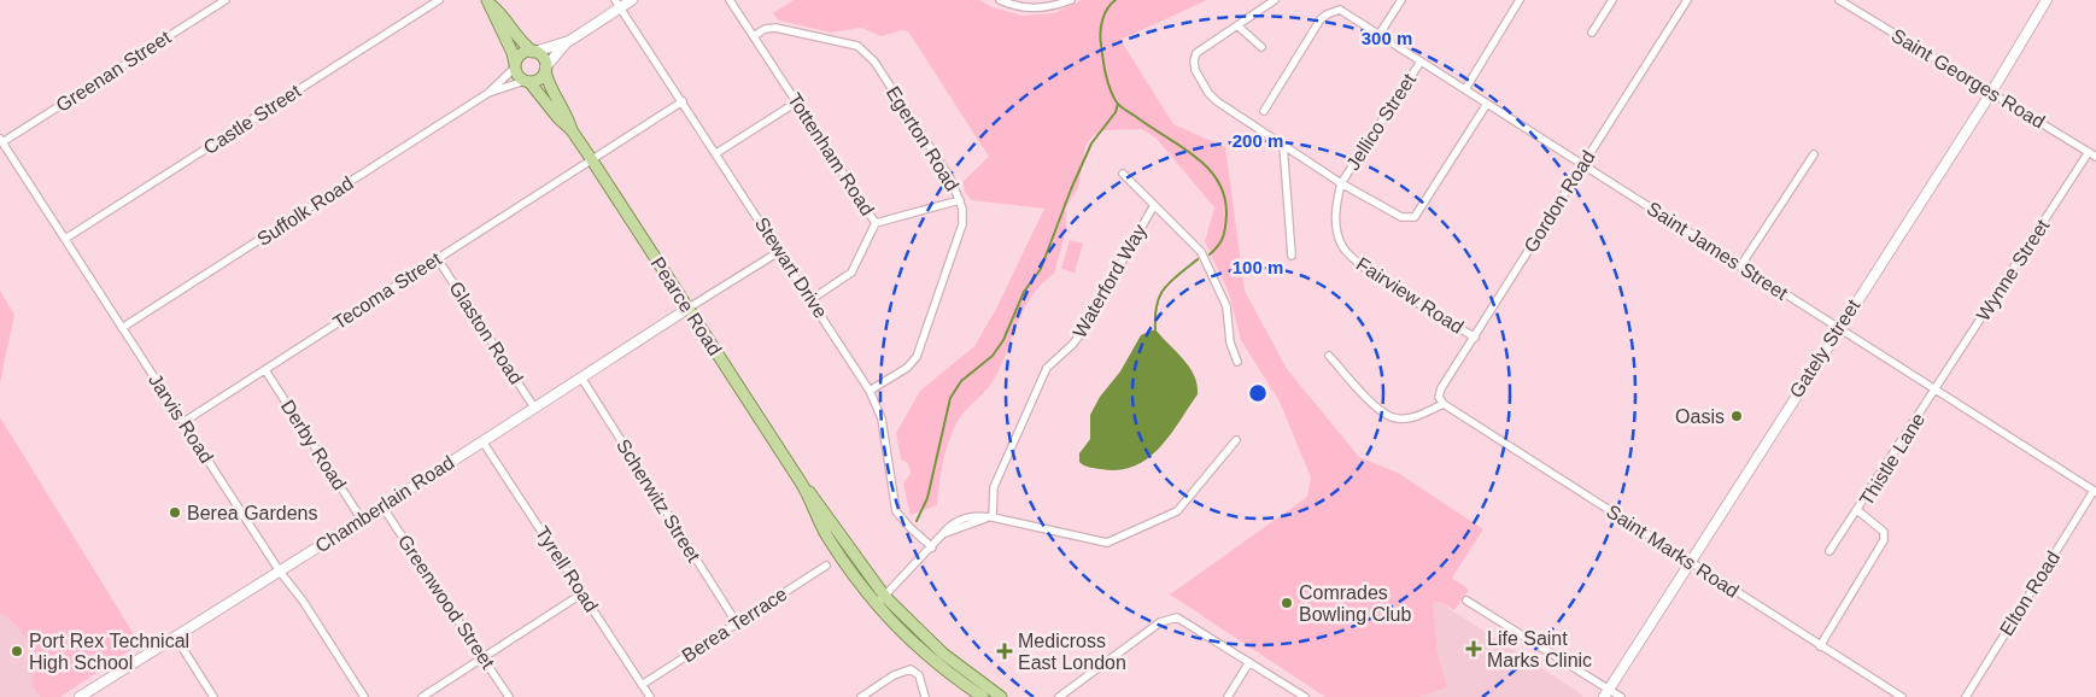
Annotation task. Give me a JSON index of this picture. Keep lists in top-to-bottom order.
{
  "streets": {
    "main road": ["Pearce Road"],
    "street": [
      "Greenan Street",
      "Saint Georges Road",
      "Castle Street",
      "Jellico Street",
      "Egerton Road",
      "Tottenham Road",
      "Gordon Road",
      "Suffolk Road",
      "Saint James Street",
      "Stewart Drive",
      "Wynne Street",
      "Waterford Way",
      "Tecoma Street",
      "Fairview Road",
      "Glaston Road",
      "Gately Street",
      "Jarvis Road",
      "Derby Road",
      "Thistle Lane",
      "Scherwitz Street",
      "Chamberlain Road",
      "Saint Marks Road",
      "Tyrell Road",
      "Elton Road",
      "Greenwood Street",
      "Berea Terrace"
    ]
  },
  "crossings": [
    ["Greenan Street", "Jarvis Road"],
    ["Saint Georges Road", "Wynne Street"],
    ["Saint Georges Road", "Gately Street"],
    ["Castle Street", "Jarvis Road"],
    ["Jellico Street", "Saint James Street"],
    ["Jellico Street", "Fairview Road"],
    ["Egerton Road", "Tottenham Road"],
    ["Egerton Road", "Stewart Drive"],
    ["Tottenham Road", "Stewart Drive"],
    ["Gordon Road", "Saint James Street"],
    ["Gordon Road", "Fairview Road"],
    ["Gordon Road", "Saint Marks Road"],
    ["Suffolk Road", "Pearce Road"],
    ["Suffolk Road", "Jarvis Road"],
    ["Saint James Street", "Wynne Street"],
    ["Saint James Street", "Gately Street"],
    ["Saint James Street", "Thistle Lane"],
    ["Saint James Street", "Elton Road"],
    ["Stewart Drive", "Tecoma Street"],
    ["Wynne Street", "Thistle Lane"],
    ["Tecoma Street", "Pearce Road"],
    ["Tecoma Street", "Glaston Road"],
    ["Tecoma Street", "Jarvis Road"],
    ["Tecoma Street", "Derby Road"],
    ["Pearce Road", "Chamberlain Road"],
    ["Glaston Road", "Chamberlain Road"],
    ["Gately Street", "Saint Marks Road"],
    ["Jarvis Road", "Chamberlain Road"],
    ["Derby Road", "Chamberlain Road"],
    ["Thistle Lane", "Saint Marks Road"],
    ["Scherwitz Street", "Chamberlain Road"],
    ["Scherwitz Street", "Berea Terrace"],
    ["Chamberlain Road", "Tyrell Road"],
    ["Chamberlain Road", "Greenwood Street"],
    ["Tyrell Road", "Berea Terrace"]
  ],
  "places": {
    "other": [
      "Oasis",
      "Berea Gardens",
      "Comrades Bowling Club",
      "Port Rex Technical High School"
    ],
    "health": ["Life Saint Marks Clinic", "Medicross East London"]
  },
  "rings": ["300 m", "200 m", "100 m"]
}
